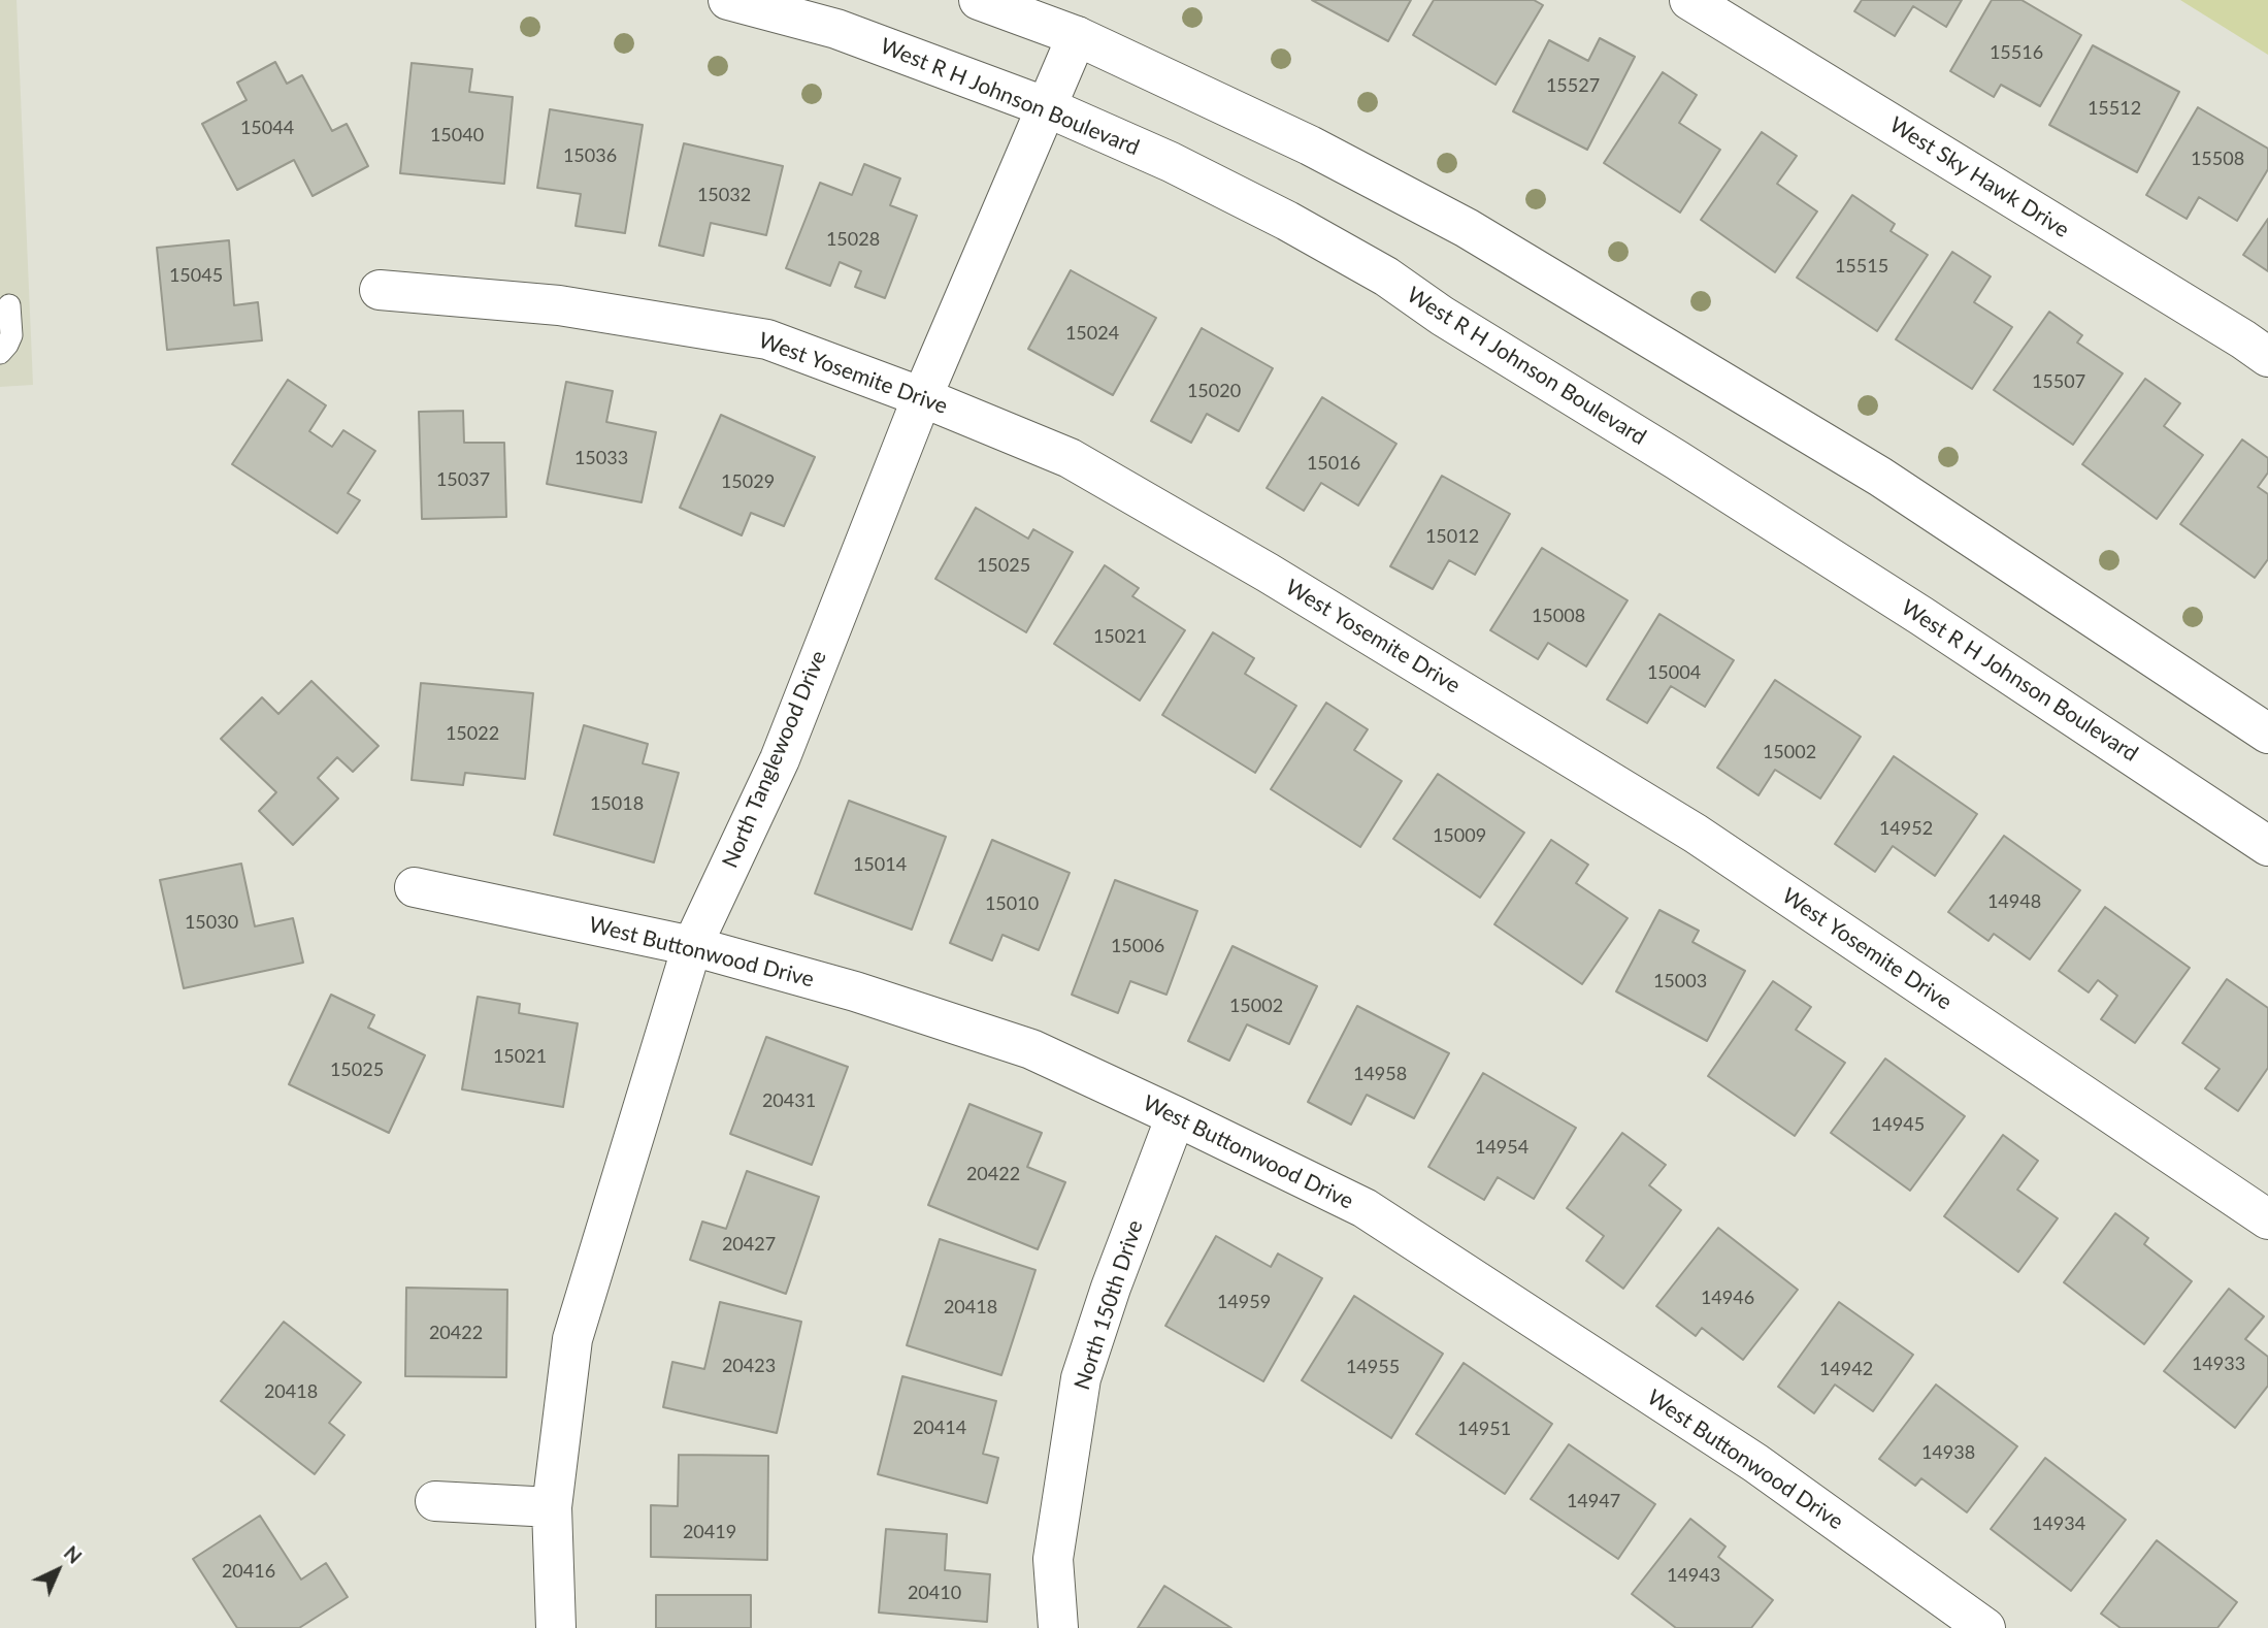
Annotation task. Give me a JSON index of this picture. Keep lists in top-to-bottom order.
{
  "streets": {
    "street": [
      "West R H Johnson Boulevard",
      "West Sky Hawk Drive",
      "West Yosemite Drive",
      "North Tanglewood Drive",
      "West Buttonwood Drive",
      "North 150th Drive"
    ]
  },
  "crossings": [
    ["West R H Johnson Boulevard", "North Tanglewood Drive"],
    ["West Yosemite Drive", "North Tanglewood Drive"],
    ["North Tanglewood Drive", "West Buttonwood Drive"],
    ["West Buttonwood Drive", "North 150th Drive"]
  ],
  "house_numbers": [
    "15516",
    "15527",
    "15512",
    "15044",
    "15040",
    "15036",
    "15508",
    "15032",
    "15028",
    "15515",
    "15045",
    "15024",
    "15507",
    "15020",
    "15033",
    "15016",
    "15037",
    "15029",
    "15012",
    "15025",
    "15008",
    "15021",
    "15004",
    "15022",
    "15002",
    "15018",
    "14952",
    "15009",
    "15014",
    "14948",
    "15010",
    "15030",
    "15006",
    "15003",
    "15002",
    "15021",
    "15025",
    "14958",
    "20431",
    "14945",
    "14954",
    "20422",
    "20427",
    "14946",
    "14959",
    "20418",
    "20422",
    "14933",
    "20423",
    "14955",
    "14942",
    "20418",
    "20414",
    "14951",
    "14938",
    "14947",
    "14934",
    "20419",
    "20416",
    "14943",
    "20410"
  ],
  "north": "top right"
}
